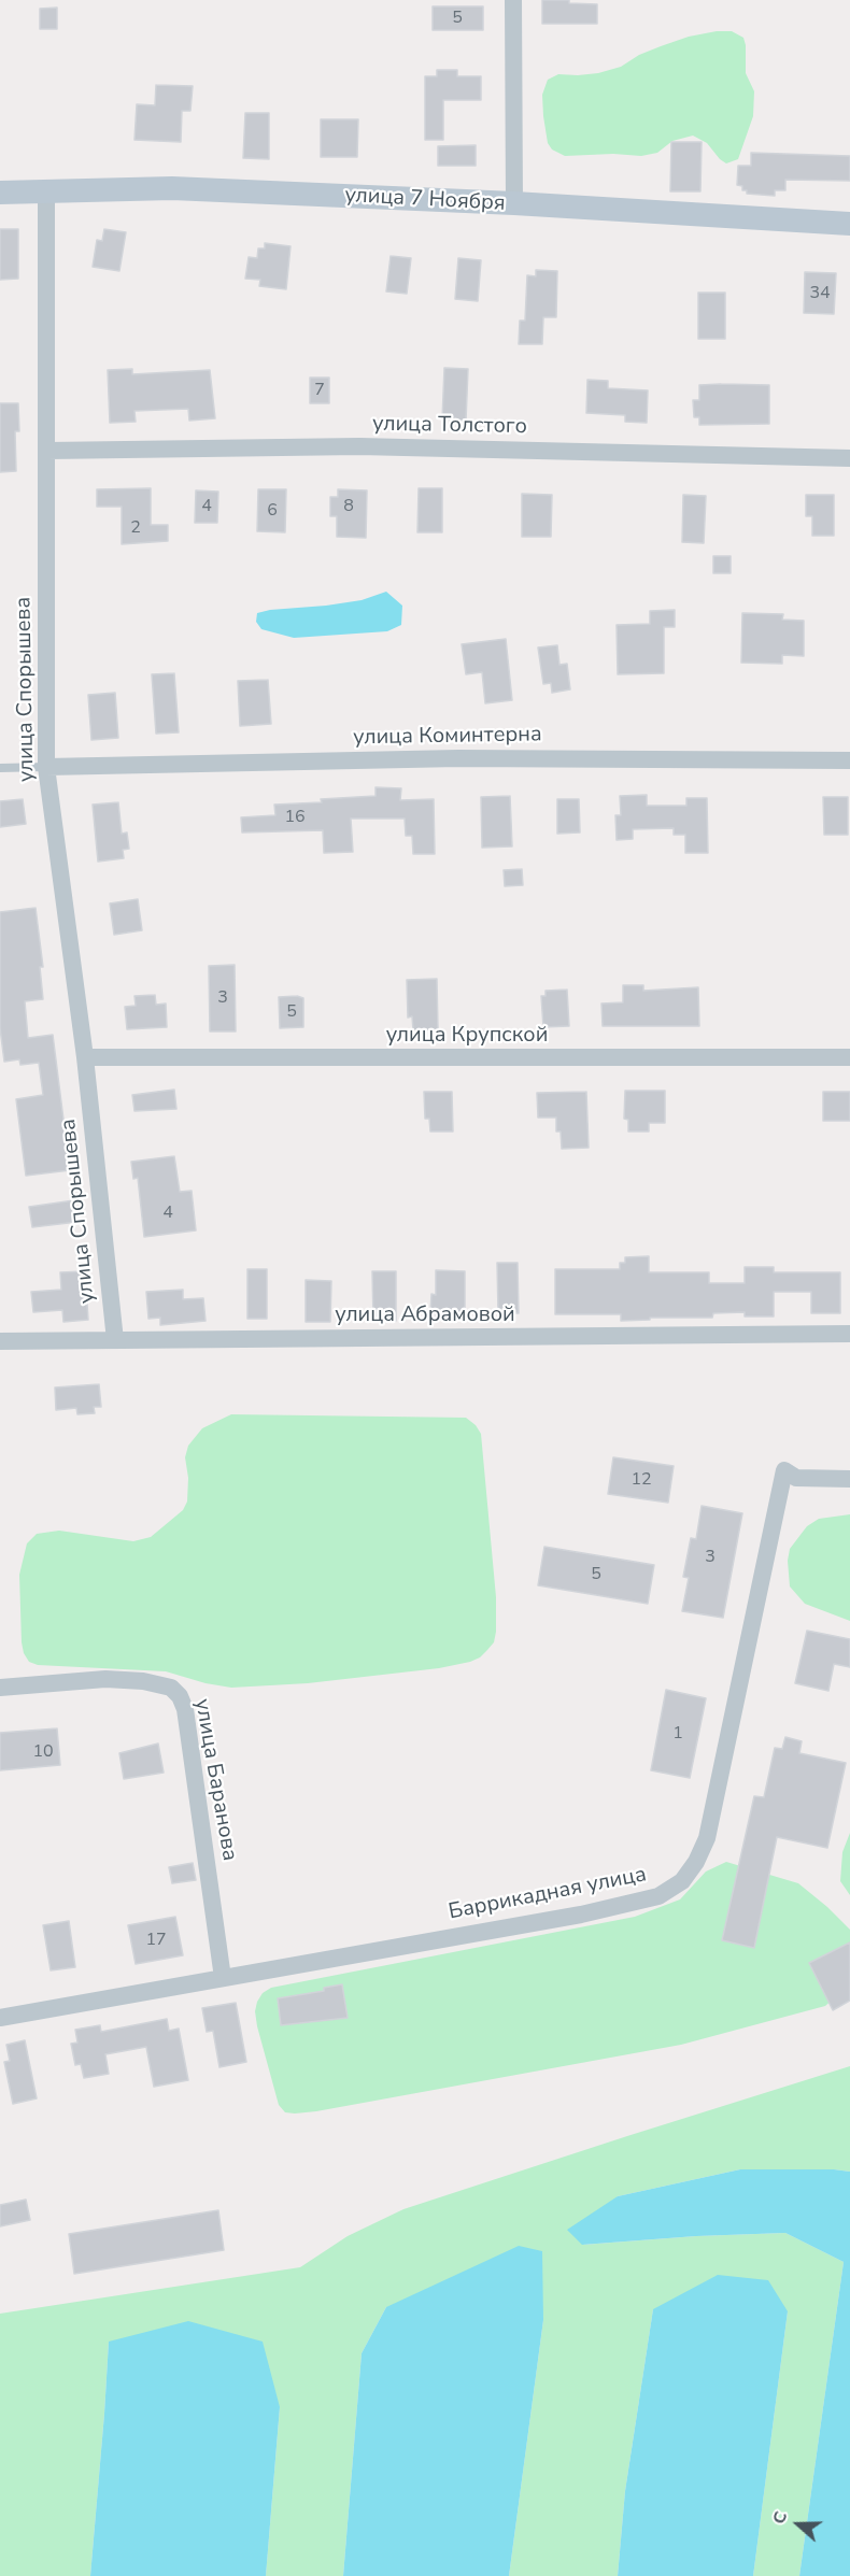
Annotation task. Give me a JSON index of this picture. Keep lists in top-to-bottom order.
{
  "streets": {
    "street": [
      "улица 7 Ноября",
      "улица Толстого",
      "улица Спорышева",
      "улица Коминтерна",
      "улица Крупской",
      "улица Абрамовой",
      "улица Баранова",
      "Баррикадная улица"
    ]
  },
  "crossings": [
    ["улица 7 Ноября", "улица Спорышева"],
    ["улица Толстого", "улица Спорышева"],
    ["улица Спорышева", "улица Коминтерна"],
    ["улица Спорышева", "улица Крупской"],
    ["улица Спорышева", "улица Абрамовой"],
    ["улица Баранова", "Баррикадная улица"]
  ],
  "house_numbers": [
    "5",
    "34",
    "7",
    "4",
    "8",
    "6",
    "2",
    "16",
    "3",
    "5",
    "4",
    "12",
    "3",
    "5",
    "1",
    "10",
    "17"
  ],
  "north": "left"
}
